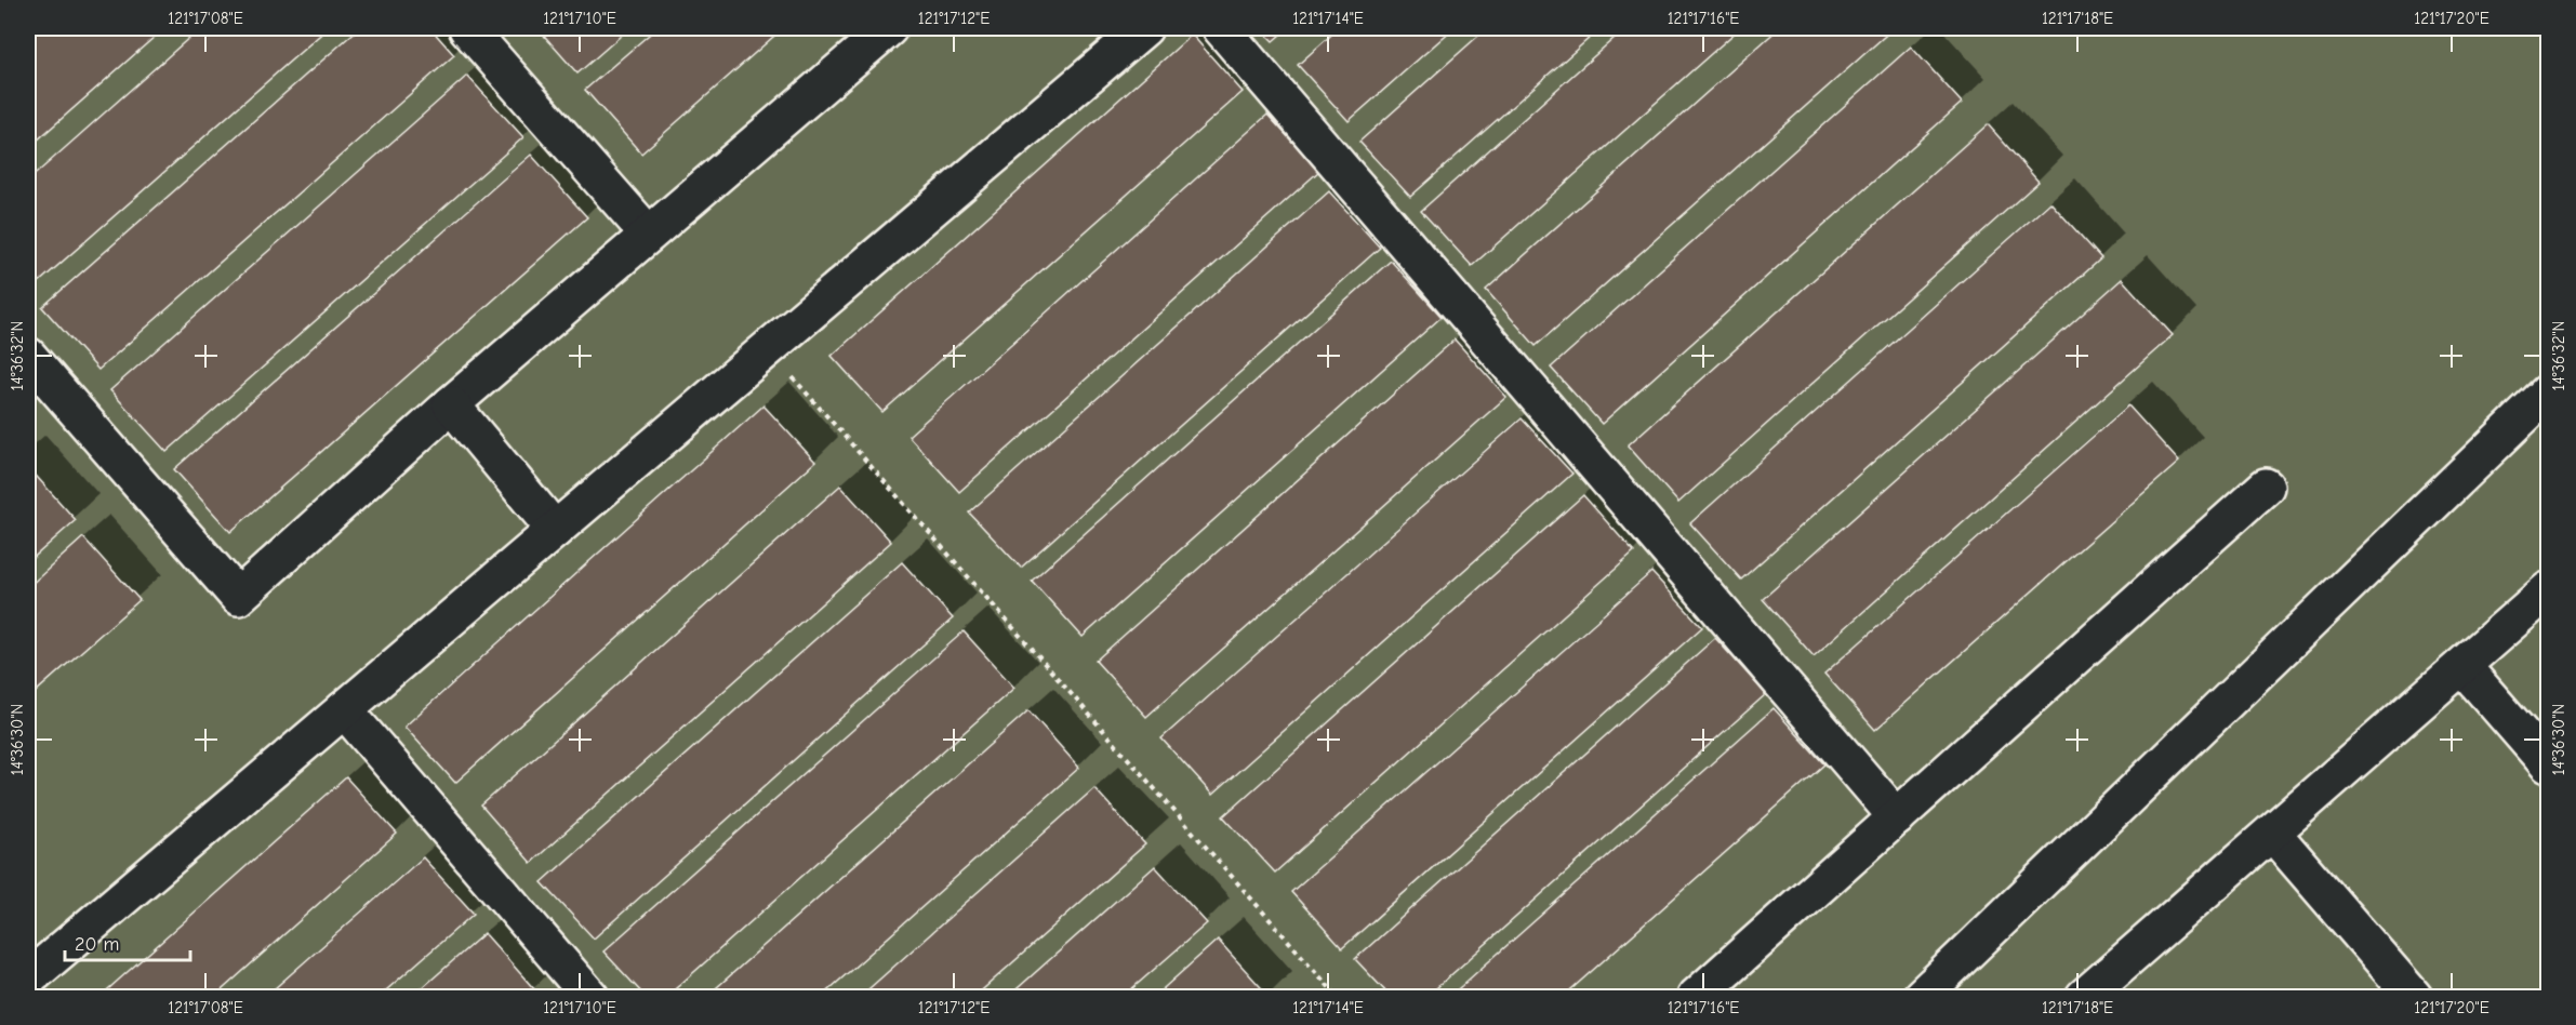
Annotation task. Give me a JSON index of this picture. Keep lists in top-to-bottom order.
{
  "scale_bar": "20 m",
  "coordinates": [
    "121°17'08\"E",
    "121°17'10\"E",
    "121°17'12\"E",
    "121°17'14\"E",
    "121°17'16\"E",
    "121°17'18\"E",
    "121°17'20\"E",
    "14°36'32\"N",
    "14°36'30\"N"
  ]
}
